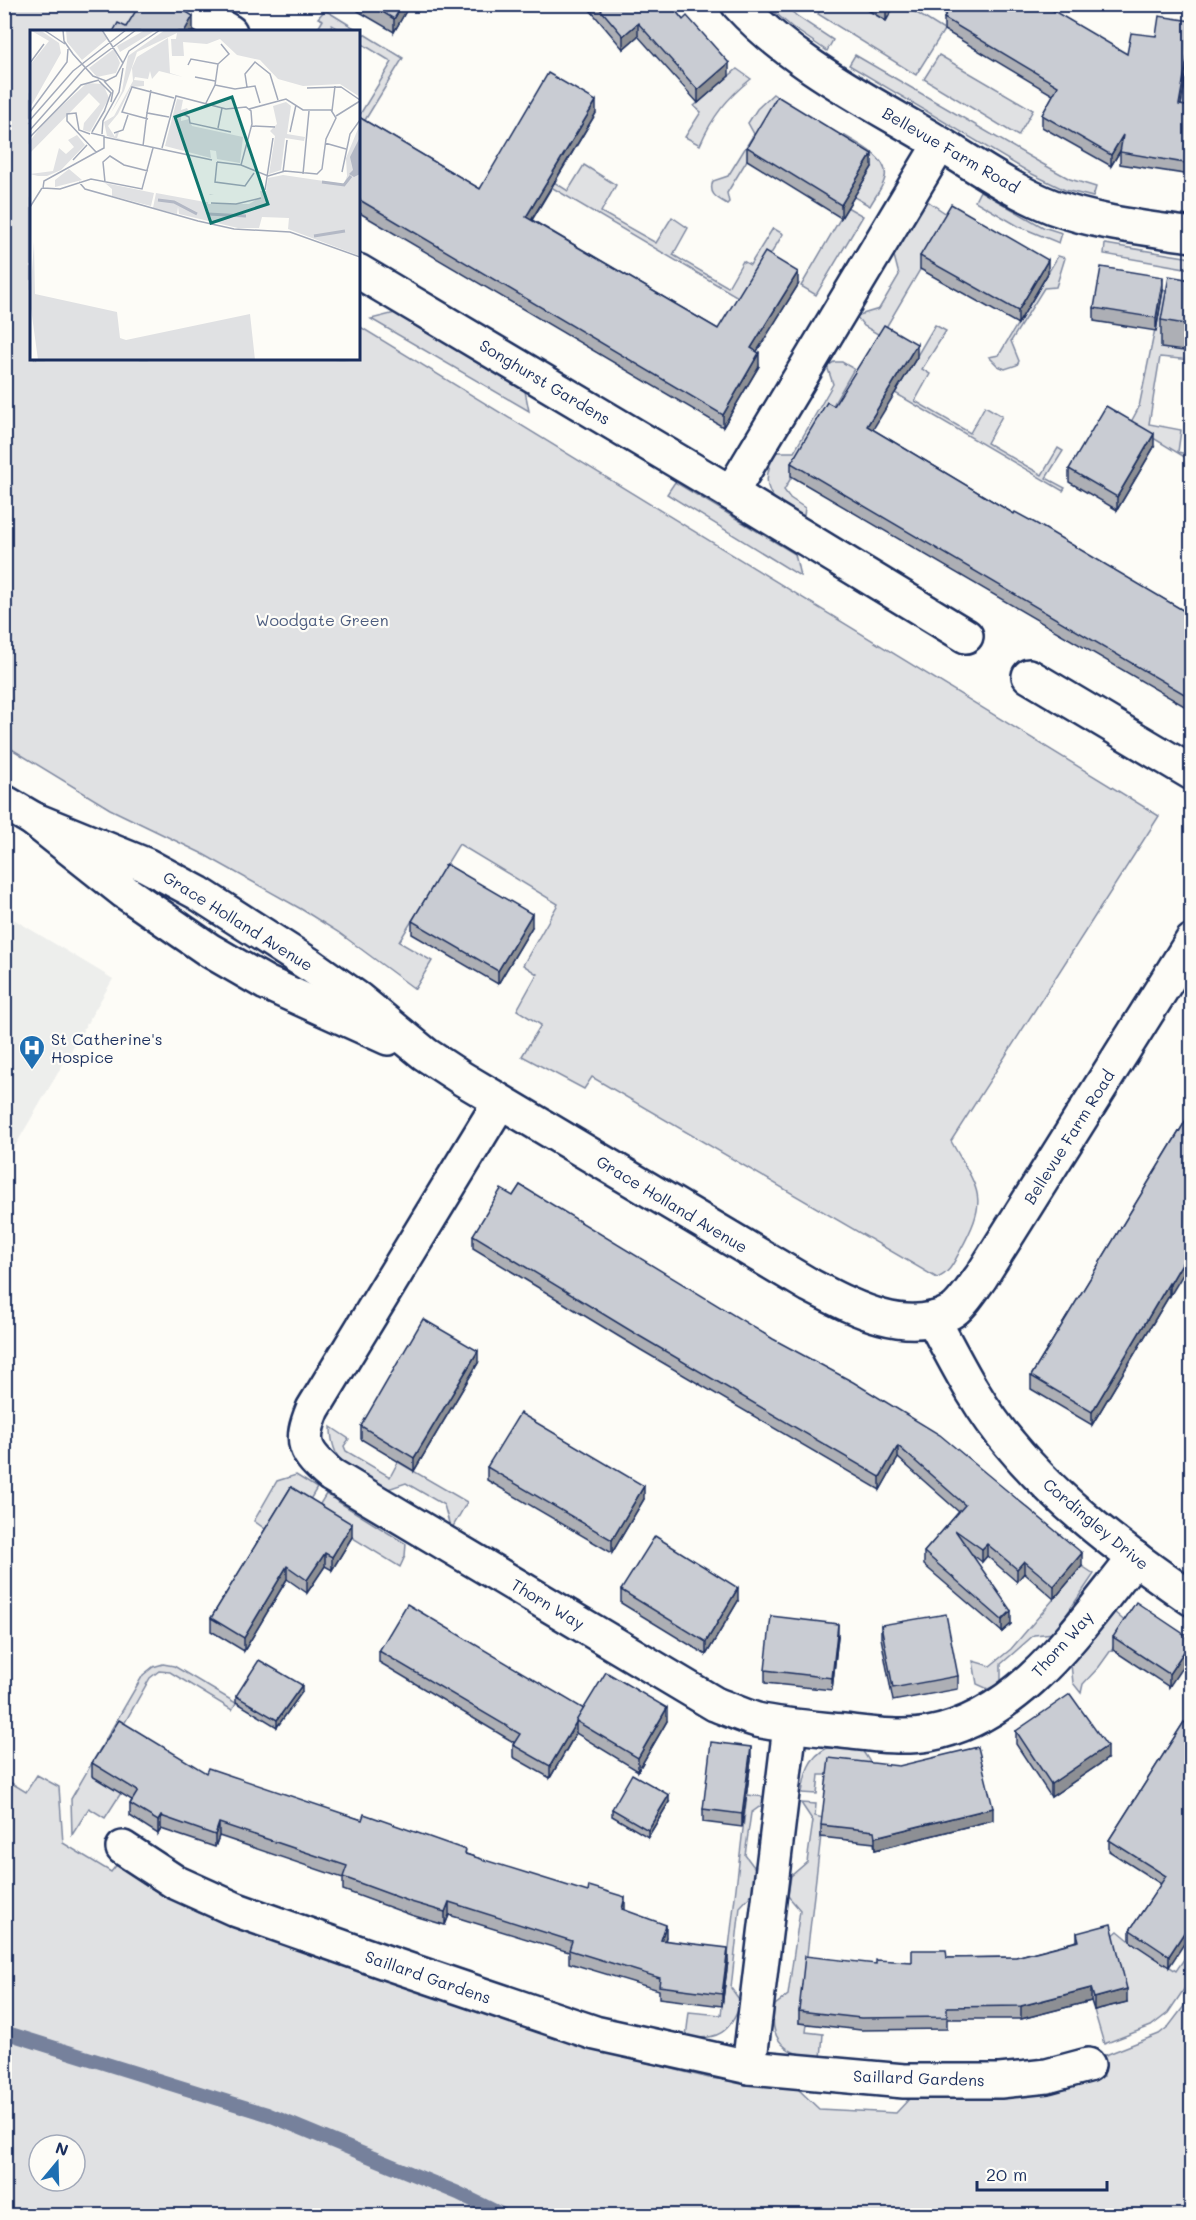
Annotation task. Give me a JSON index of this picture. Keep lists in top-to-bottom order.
{
  "streets": {
    "street": [
      "Bellevue Farm Road",
      "Songhurst Gardens",
      "Grace Holland Avenue",
      "Cordingley Drive",
      "Thorn Way",
      "Saillard Gardens"
    ]
  },
  "crossings": [
    ["Bellevue Farm Road", "Grace Holland Avenue"],
    ["Bellevue Farm Road", "Cordingley Drive"],
    ["Grace Holland Avenue", "Cordingley Drive"],
    ["Grace Holland Avenue", "Thorn Way"],
    ["Cordingley Drive", "Thorn Way"]
  ],
  "parks": ["Woodgate Green"],
  "places": {
    "hospital": ["St Catherine's Hospice"]
  },
  "scale_bar": "20 m",
  "north": "top"
}
